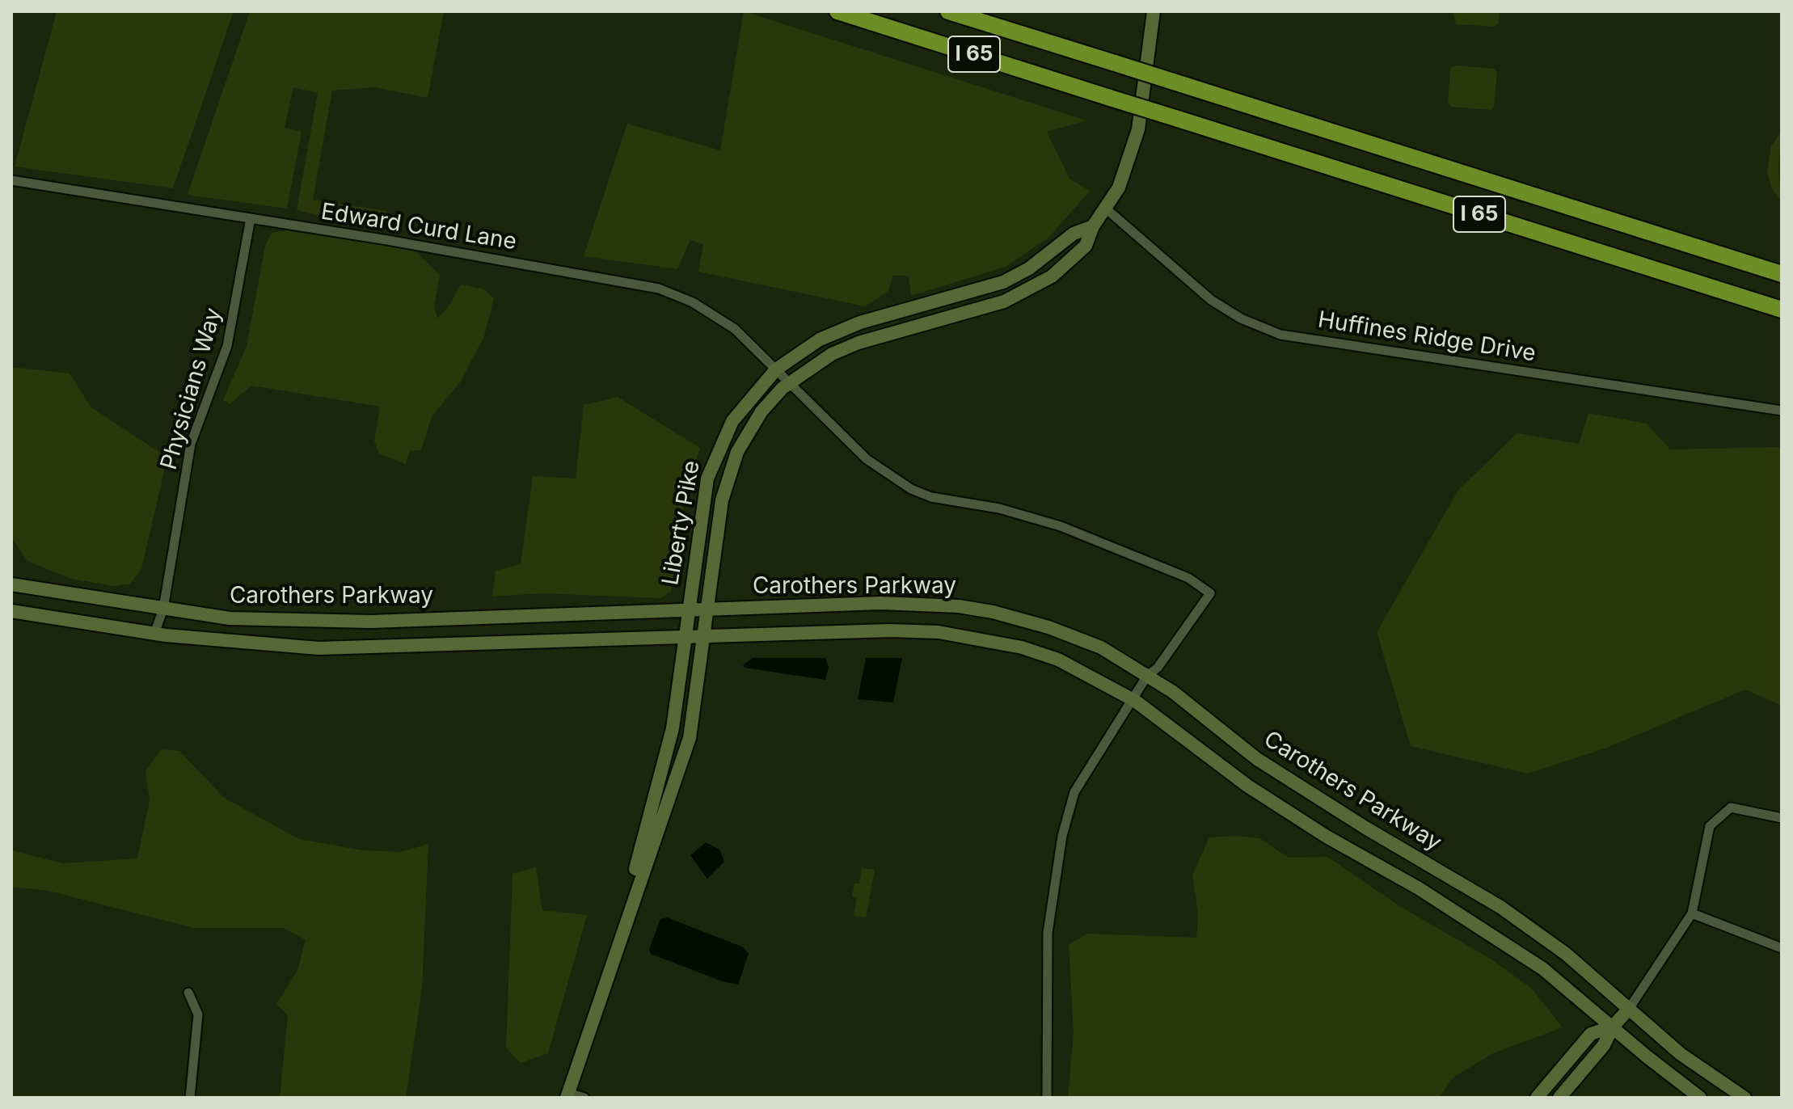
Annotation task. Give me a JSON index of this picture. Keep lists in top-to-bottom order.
{
  "streets": {
    "highway": ["I 65"],
    "main road": ["Liberty Pike", "Carothers Parkway"],
    "street": ["Edward Curd Lane", "Huffines Ridge Drive", "Physicians Way"]
  },
  "crossings": [
    ["Edward Curd Lane", "Physicians Way"],
    ["Edward Curd Lane", "Liberty Pike"],
    ["Edward Curd Lane", "Carothers Parkway"],
    ["Huffines Ridge Drive", "Liberty Pike"],
    ["Physicians Way", "Carothers Parkway"],
    ["Liberty Pike", "Carothers Parkway"]
  ]
}
